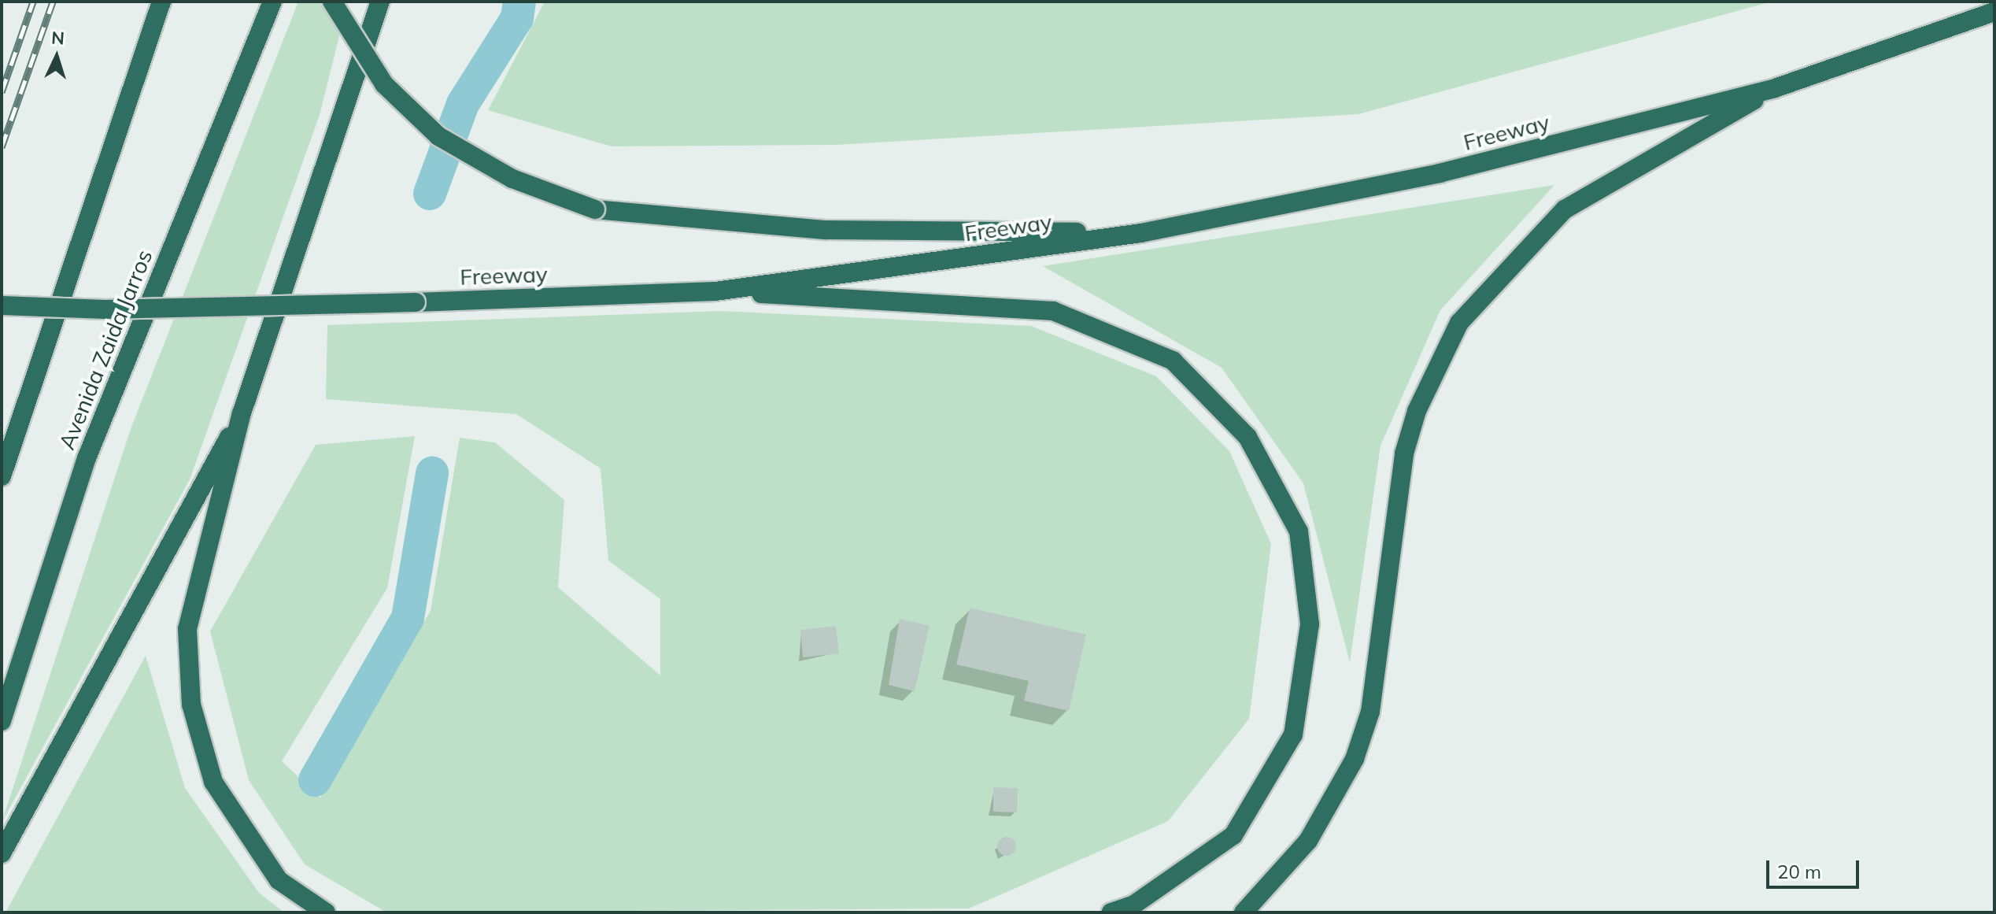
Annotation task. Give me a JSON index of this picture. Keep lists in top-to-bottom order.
{
  "streets": {
    "highway": ["Freeway", "Avenida Zaida Jarros"]
  },
  "scale_bar": "20 m",
  "north": "top"
}
